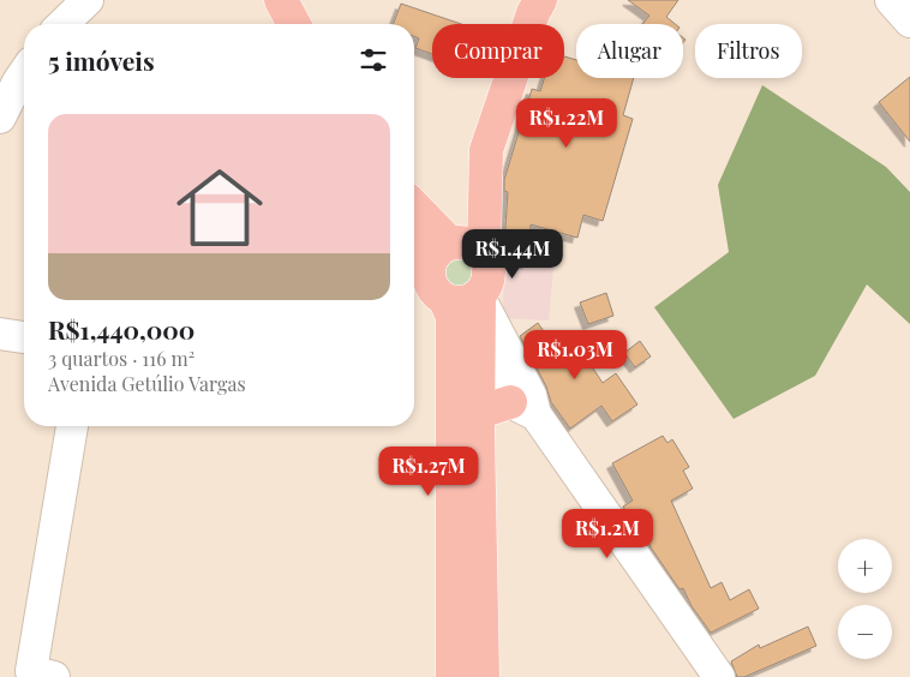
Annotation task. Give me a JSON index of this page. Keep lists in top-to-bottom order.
{
  "page": {
    "chip": ["Comprar", "Alugar", "Filtros"],
    "heading": "5 imóveis",
    "list": [
      {
        "name": "R$1,440,000",
        "note": "3 quartos · 116 m² · Avenida Getúlio Vargas"
      }
    ],
    "price": [
      "R$1.22M",
      "R$1.44M",
      "R$1.03M",
      "R$1.27M",
      "R$1.2M"
    ],
    "map_buttons": ["+", "−"]
  }
}
